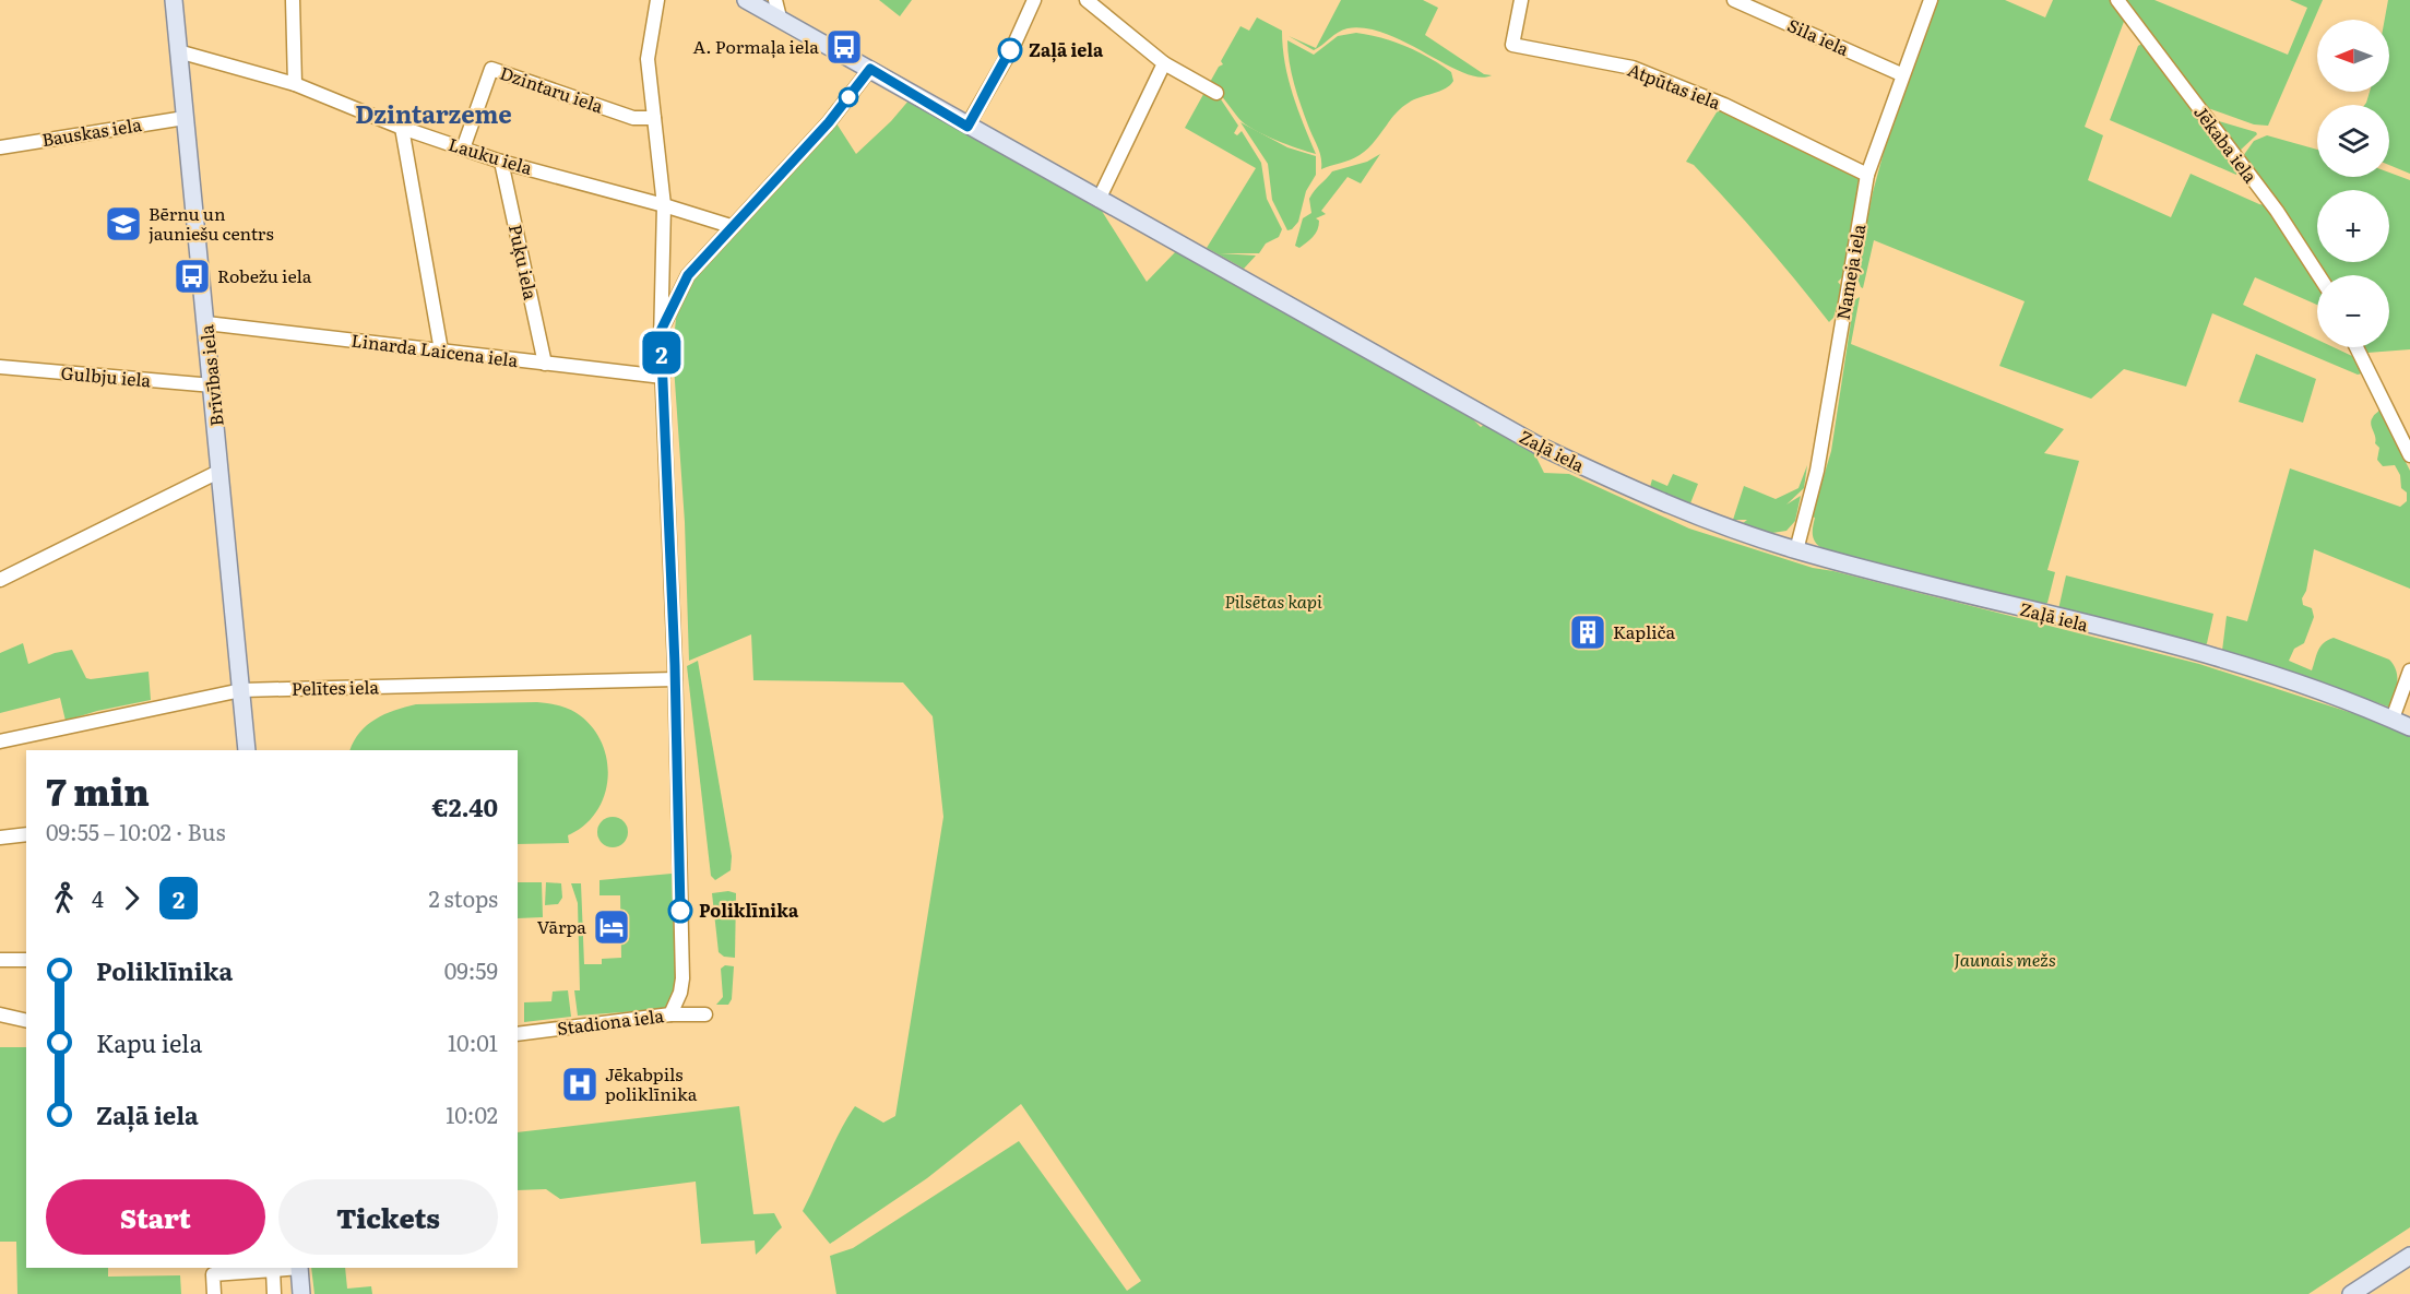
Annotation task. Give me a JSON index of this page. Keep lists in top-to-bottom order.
{
  "streets": {
    "main road": ["Brīvības iela", "Zaļā iela"],
    "street": [
      "Sila iela",
      "Atpūtas iela",
      "Dzintaru iela",
      "Bauskas iela",
      "Jēkaba iela",
      "Lauku iela",
      "Puķu iela",
      "Nameja iela",
      "Linarda Laicena iela",
      "Gulbju iela",
      "Pelītes iela",
      "Stadiona iela"
    ]
  },
  "crossings": [
    ["Sila iela", "Nameja iela"],
    ["Atpūtas iela", "Nameja iela"],
    ["Dzintaru iela", "Lauku iela"],
    ["Bauskas iela", "Brīvības iela"],
    ["Lauku iela", "Puķu iela"],
    ["Lauku iela", "Brīvības iela"],
    ["Puķu iela", "Linarda Laicena iela"],
    ["Nameja iela", "Zaļā iela"],
    ["Linarda Laicena iela", "Brīvības iela"],
    ["Brīvības iela", "Gulbju iela"],
    ["Brīvības iela", "Pelītes iela"]
  ],
  "districts": ["Dzintarzeme"],
  "parks": ["Pilsētas kapi", "Jaunais mežs"],
  "places": {
    "bus stop": ["A. Pormaļa iela", "Robežu iela"],
    "other": ["Zaļā iela", "Poliklīnika"],
    "school or university": ["Bērnu un jauniešu centrs"],
    "building": ["Kapliča"],
    "hotel": ["Vārpa"],
    "hospital": ["Jēkabpils poliklīnika"]
  },
  "lines": ["bus line 2"],
  "north": "left",
  "page": {
    "on_map": "2",
    "map_buttons": ["+", "−"],
    "heading": ["7 min", "09:55 – 10:02 · Bus", "€2.40"],
    "legs": ["4", "2", "2 stops"],
    "list": [
      {
        "name": "Poliklīnika",
        "value": "09:59"
      },
      {
        "name": "Kapu iela",
        "value": "10:01"
      },
      {
        "name": "Zaļā iela",
        "value": "10:02"
      }
    ],
    "buttons": ["Start", "Tickets"]
  }
}
